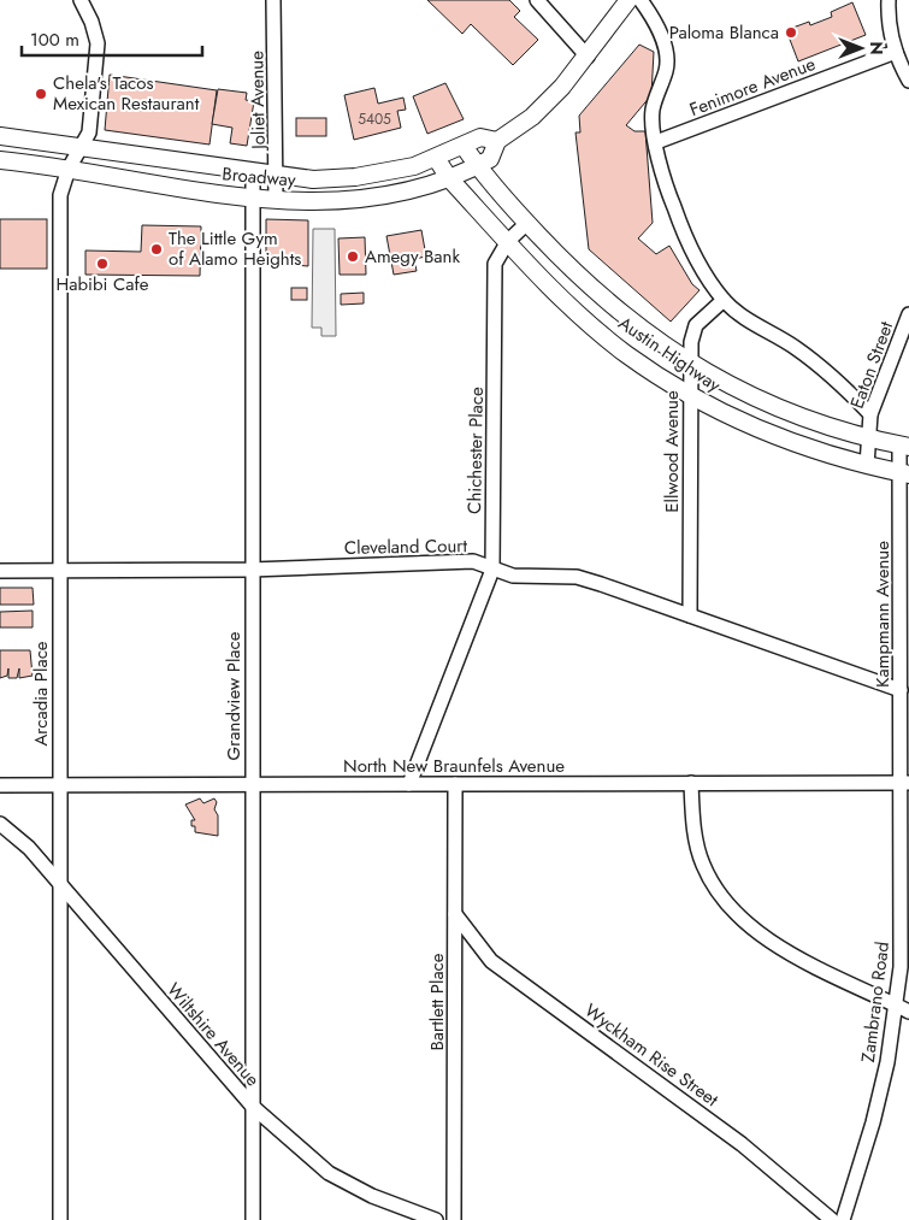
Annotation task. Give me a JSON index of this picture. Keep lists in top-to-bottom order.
{
  "streets": {
    "main road": ["Broadway", "Austin Highway"],
    "street": [
      "Fenimore Avenue",
      "Joliet Avenue",
      "Eaton Street",
      "Chichester Place",
      "Ellwood Avenue",
      "Cleveland Court",
      "Kampmann Avenue",
      "Arcadia Place",
      "Grandview Place",
      "North New Braunfels Avenue",
      "Bartlett Place",
      "Zambrano Road",
      "Wiltshire Avenue",
      "Wyckham Rise Street"
    ]
  },
  "crossings": [
    ["Joliet Avenue", "Broadway"],
    ["Broadway", "Austin Highway"],
    ["Broadway", "Arcadia Place"],
    ["Broadway", "Grandview Place"],
    ["Austin Highway", "Eaton Street"],
    ["Austin Highway", "Chichester Place"],
    ["Austin Highway", "Ellwood Avenue"],
    ["Austin Highway", "Kampmann Avenue"],
    ["Chichester Place", "Cleveland Court"],
    ["Chichester Place", "North New Braunfels Avenue"],
    ["Ellwood Avenue", "Cleveland Court"],
    ["Cleveland Court", "Kampmann Avenue"],
    ["Cleveland Court", "Arcadia Place"],
    ["Cleveland Court", "Grandview Place"],
    ["Kampmann Avenue", "North New Braunfels Avenue"],
    ["Kampmann Avenue", "Zambrano Road"],
    ["Arcadia Place", "North New Braunfels Avenue"],
    ["Arcadia Place", "Wiltshire Avenue"],
    ["Grandview Place", "North New Braunfels Avenue"],
    ["Grandview Place", "Wiltshire Avenue"],
    ["North New Braunfels Avenue", "Bartlett Place"],
    ["North New Braunfels Avenue", "Zambrano Road"],
    ["Bartlett Place", "Wyckham Rise Street"]
  ],
  "places": [
    "Paloma Blanca",
    "Chela's Tacos Mexican Restaurant",
    "The Little Gym of Alamo Heights",
    "Amegy Bank",
    "Habibi Cafe"
  ],
  "house_numbers": ["5405"],
  "scale_bar": "100 m",
  "north": "right"
}
